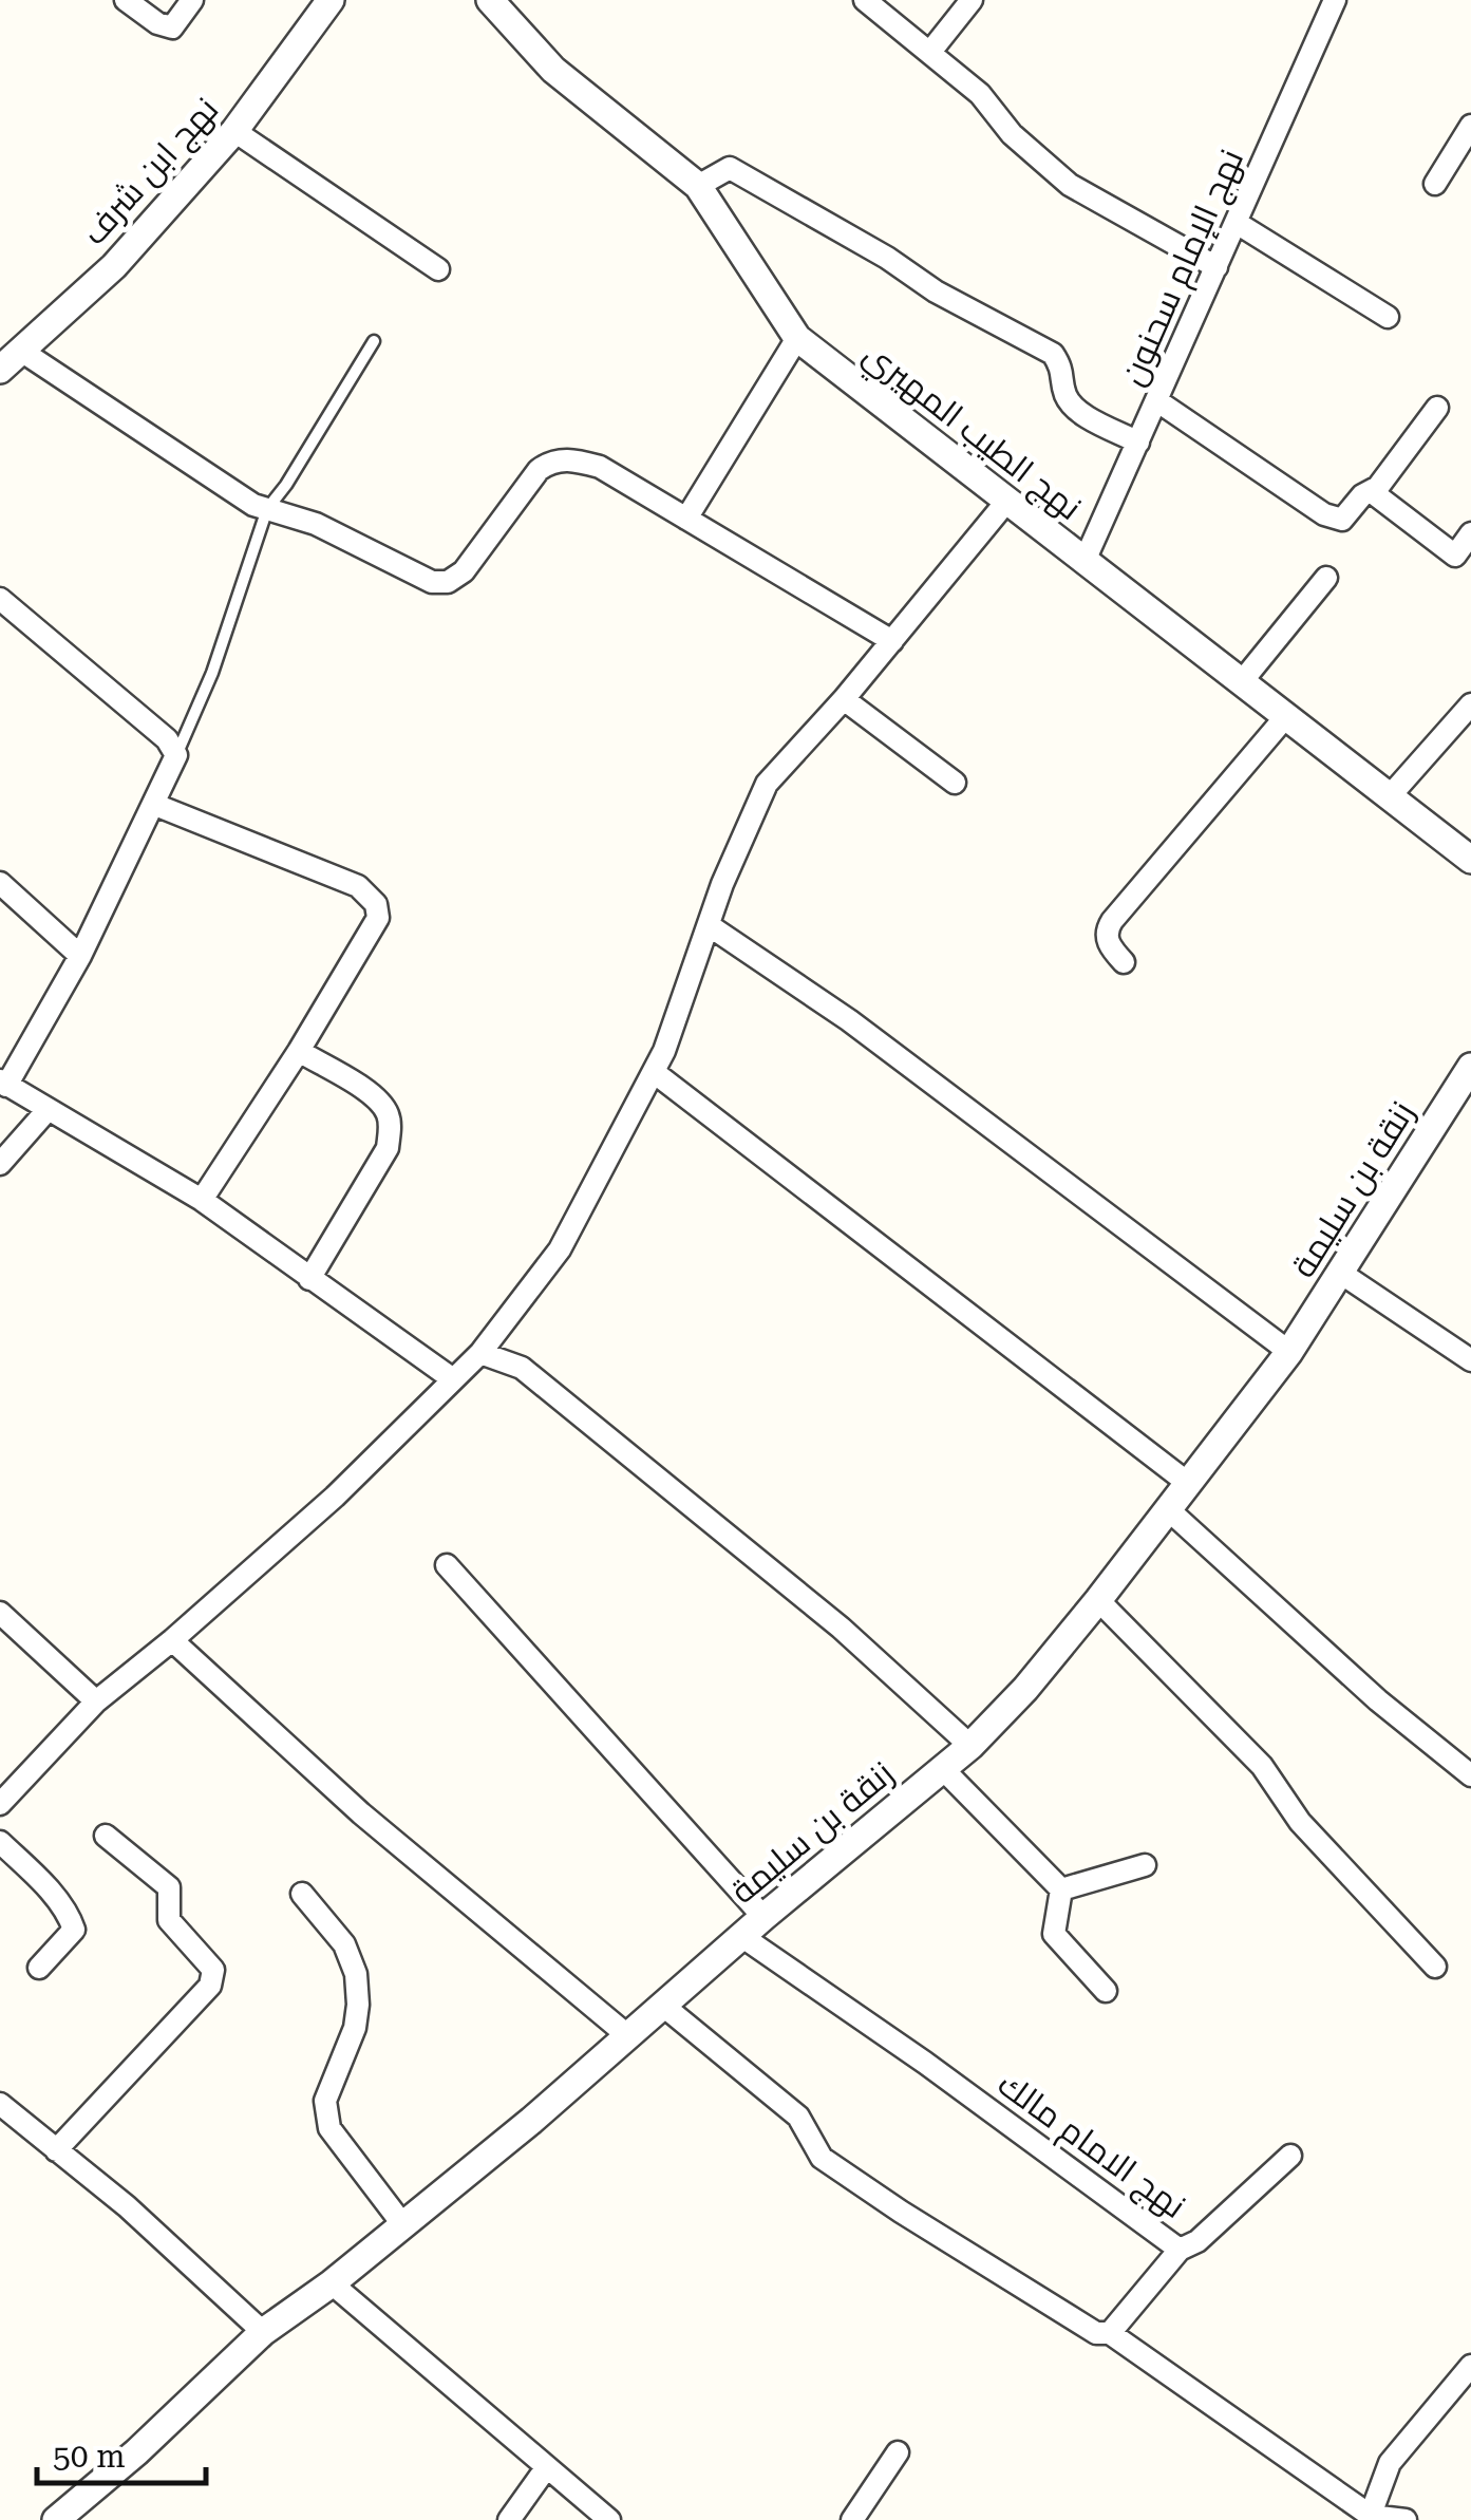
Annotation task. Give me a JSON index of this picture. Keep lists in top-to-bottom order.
{
  "streets": {
    "street": [
      "نهج ابن شرف",
      "نهج الإمام سحنون",
      "نهج الطيب المهيري",
      "زنقة بن سليمة",
      "نهج الامام مالك"
    ]
  },
  "crossings": [
    ["نهج الإمام سحنون", "نهج الطيب المهيري"],
    ["زنقة بن سليمة", "نهج الامام مالك"]
  ],
  "scale_bar": "50 m"
}
